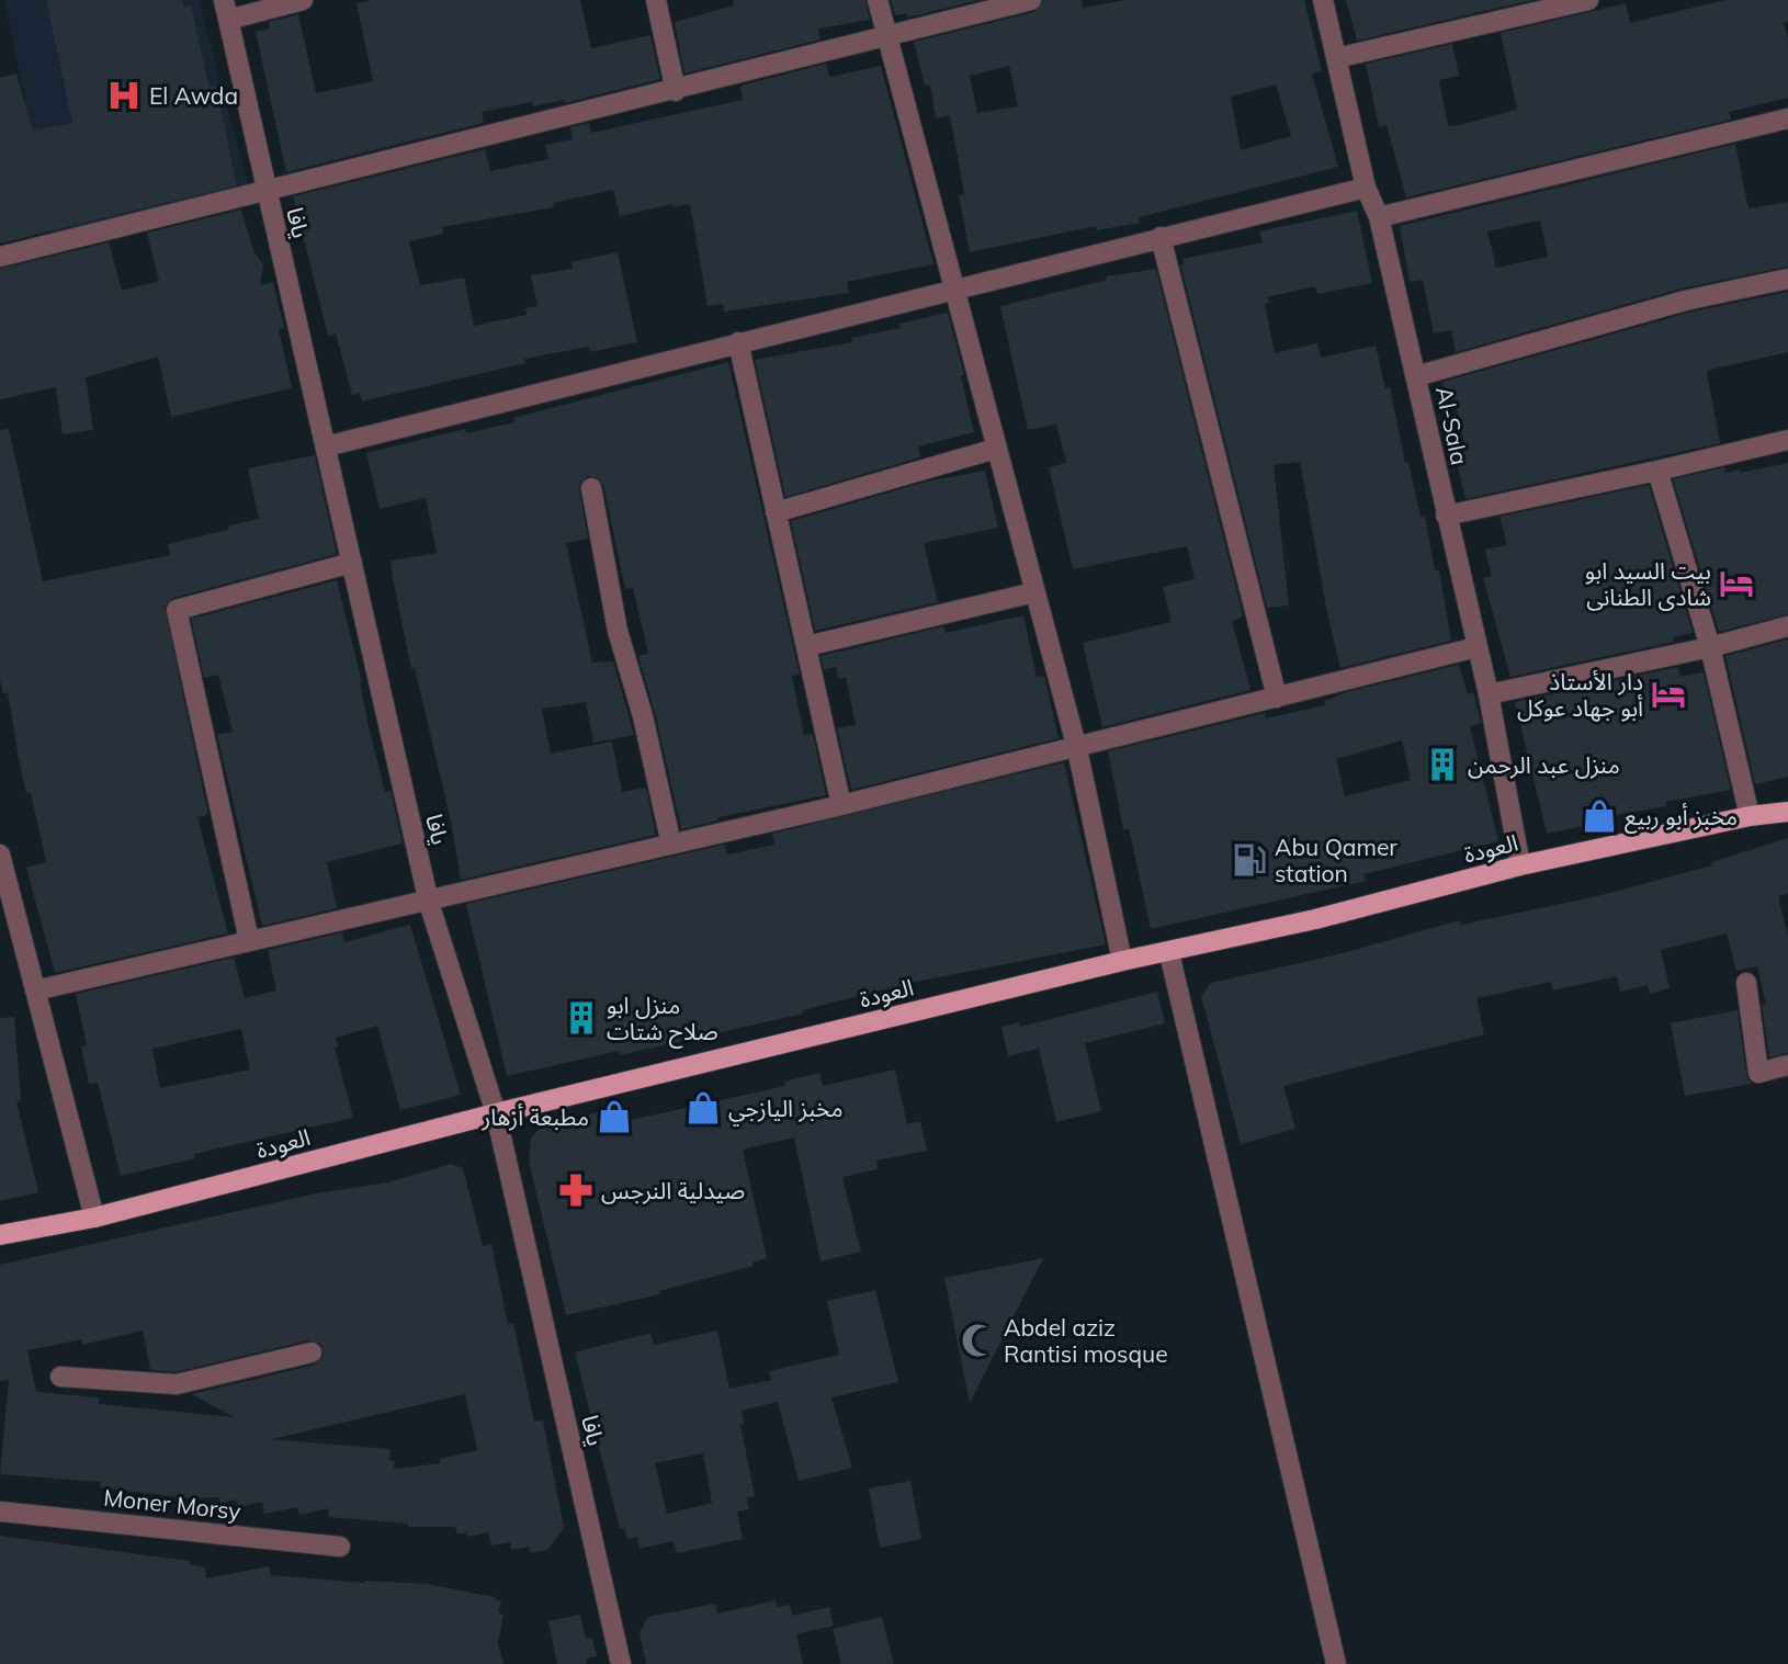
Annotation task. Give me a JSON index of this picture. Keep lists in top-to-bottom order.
{
  "streets": {
    "main road": ["العودة"],
    "street": ["يافا", "Al-Sala", "Moner Morsy"]
  },
  "crossings": [
    ["يافا", "العودة"],
    ["Al-Sala", "العودة"]
  ],
  "places": {
    "hospital": ["El Awda"],
    "hotel": ["بيت السيد ابو شادى الطنانى", "دار الأستاذ أبو جهاد عوكل"],
    "building": ["منزل عبد الرحمن", "منزل ابو صلاح شتات"],
    "shop": ["مخبز أبو ربيع", "مخبز اليازجي", "مطبعة أزهار"],
    "fuel station": ["Abu Qamer station"],
    "pharmacy": ["صيدلية النرجس"],
    "mosque": ["Abdel aziz Rantisi mosque"]
  }
}
